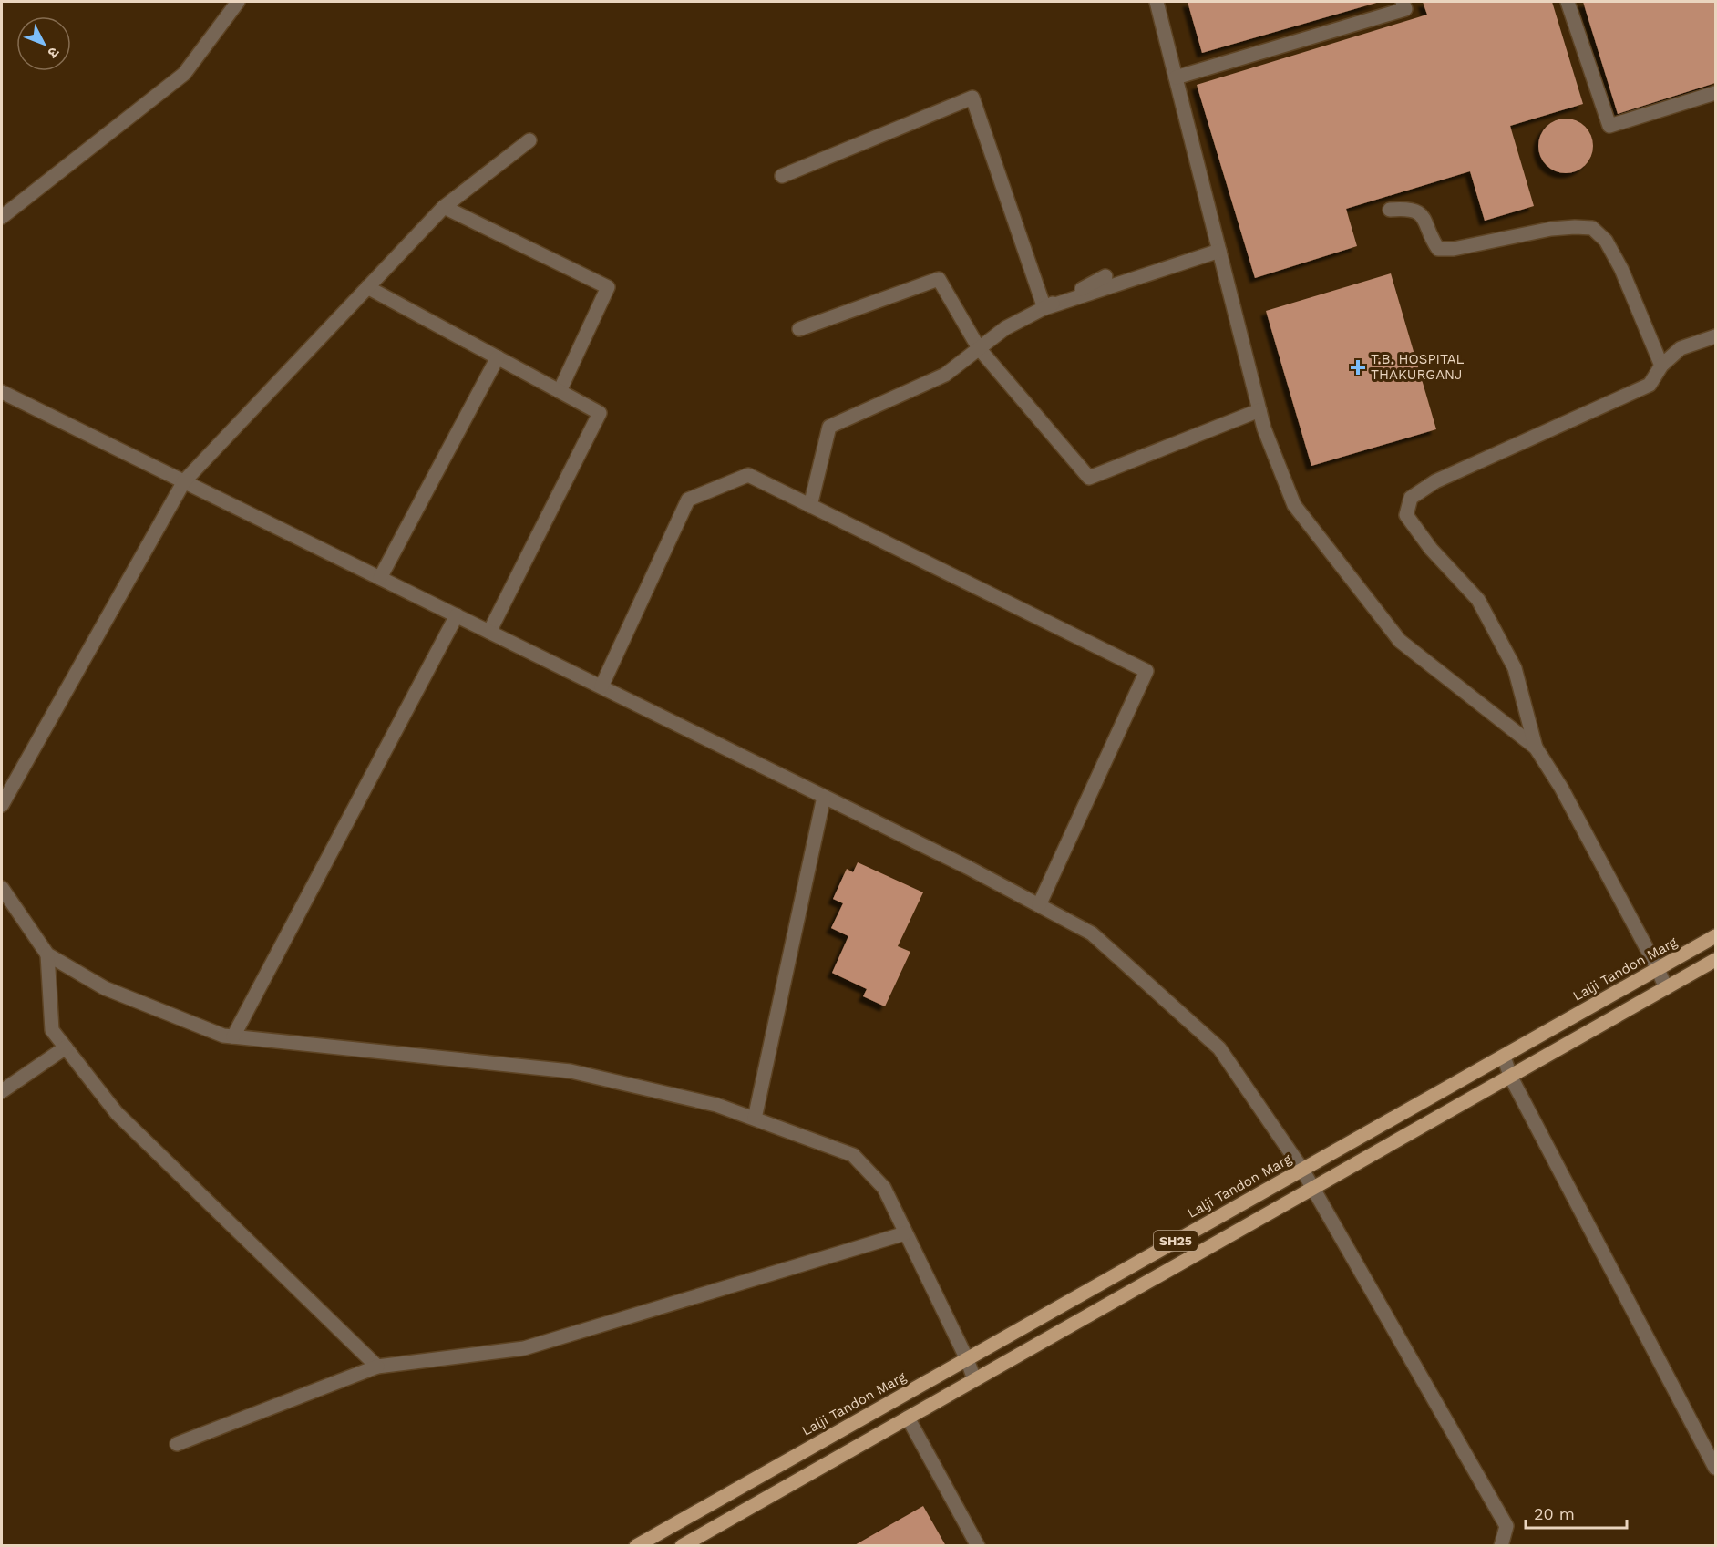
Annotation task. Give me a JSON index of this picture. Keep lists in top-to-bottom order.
{
  "streets": {
    "main road": ["Lalji Tandon Marg", "SH25"]
  },
  "places": {
    "health": ["T.B. HOSPITAL THAKURGANJ"]
  },
  "scale_bar": "20 m",
  "north": "bottom right"
}
